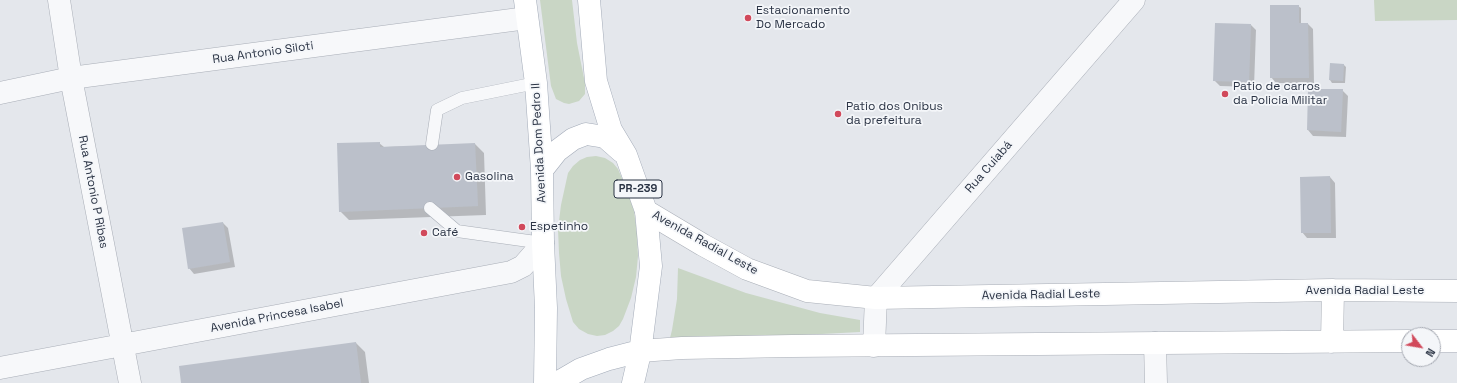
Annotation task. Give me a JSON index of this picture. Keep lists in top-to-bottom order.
{
  "streets": {
    "main road": ["Avenida Dom Pedro II", "PR-239", "Avenida Radial Leste"],
    "street": [
      "Rua Antonio Siloti",
      "Rua Cuiabá",
      "Rua Antonio P Ribas",
      "Avenida Princesa Isabel"
    ]
  },
  "crossings": [
    ["Rua Antonio Siloti", "Avenida Dom Pedro II"],
    ["Rua Antonio Siloti", "Rua Antonio P Ribas"],
    ["Avenida Dom Pedro II", "Avenida Princesa Isabel"],
    ["Rua Cuiabá", "Avenida Radial Leste"],
    ["PR-239", "Avenida Radial Leste"],
    ["Rua Antonio P Ribas", "Avenida Princesa Isabel"]
  ],
  "places": [
    "Estacionamento Do Mercado",
    "Patio de carros da Policia Militar",
    "Patio dos Onibus da prefeitura",
    "Gasolina",
    "Espetinho",
    "Café"
  ],
  "north": "bottom right"
}
